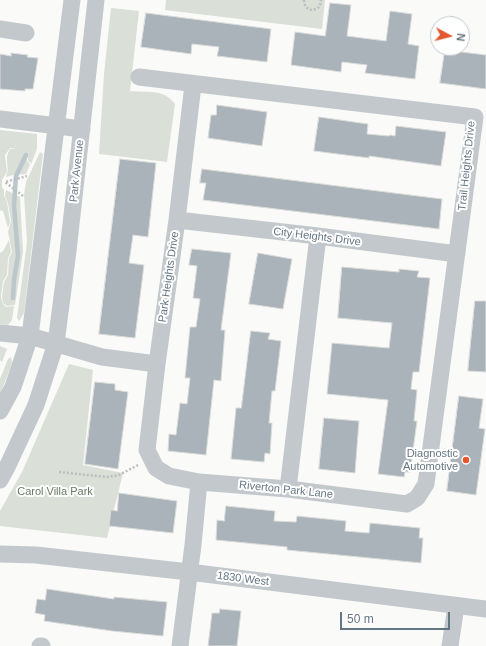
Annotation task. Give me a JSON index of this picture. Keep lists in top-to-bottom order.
{
  "streets": {
    "street": [
      "Trail Heights Drive",
      "Park Avenue",
      "City Heights Drive",
      "Park Heights Drive",
      "Riverton Park Lane",
      "1830 West"
    ]
  },
  "crossings": [
    ["Trail Heights Drive", "City Heights Drive"],
    ["Trail Heights Drive", "Park Heights Drive"],
    ["Trail Heights Drive", "Riverton Park Lane"],
    ["City Heights Drive", "Park Heights Drive"],
    ["Park Heights Drive", "Riverton Park Lane"]
  ],
  "parks": ["Carol Villa Park"],
  "places": ["Diagnostic Automotive"],
  "scale_bar": "50 m",
  "north": "right"
}
